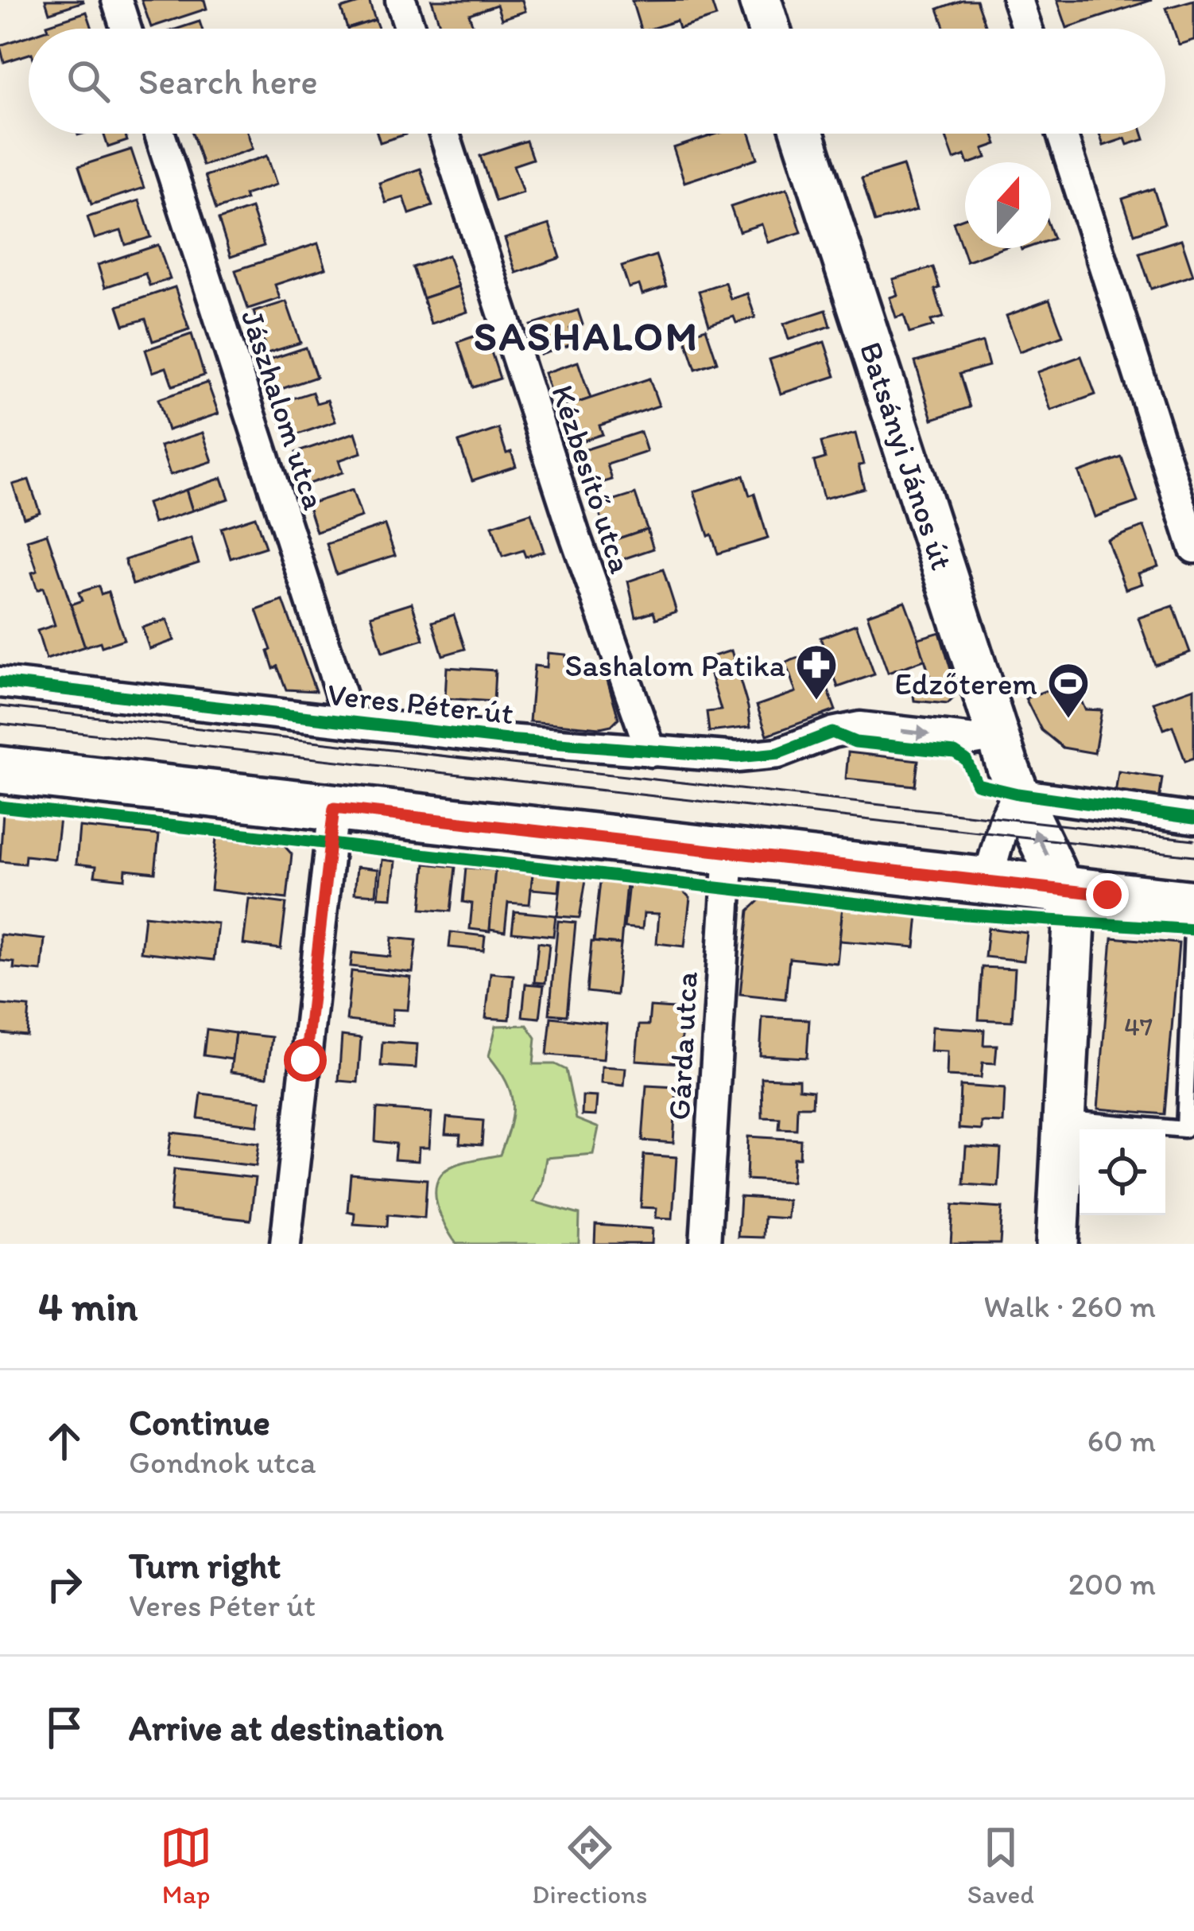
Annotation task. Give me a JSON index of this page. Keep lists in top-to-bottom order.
{
  "streets": {
    "street": [
      "Jászhalom utca",
      "Batsányi János út",
      "Kézbesítő utca",
      "Veres Péter út",
      "Gárda utca"
    ]
  },
  "crossings": [
    ["Jászhalom utca", "Veres Péter út"],
    ["Batsányi János út", "Veres Péter út"],
    ["Kézbesítő utca", "Veres Péter út"]
  ],
  "districts": ["SASHALOM"],
  "places": {
    "pharmacy": ["Sashalom Patika"],
    "sports": ["Edzőterem"]
  },
  "house_numbers": ["47"],
  "north": "top",
  "page": {
    "search": "Search here",
    "heading": ["4 min", "Walk · 260 m"],
    "list": [
      ["Continue", "Gondnok utca", "60 m"],
      ["Turn right", "Veres Péter út", "200 m"],
      "Arrive at destination"
    ],
    "nav": ["Map", "Directions", "Saved"]
  }
}
